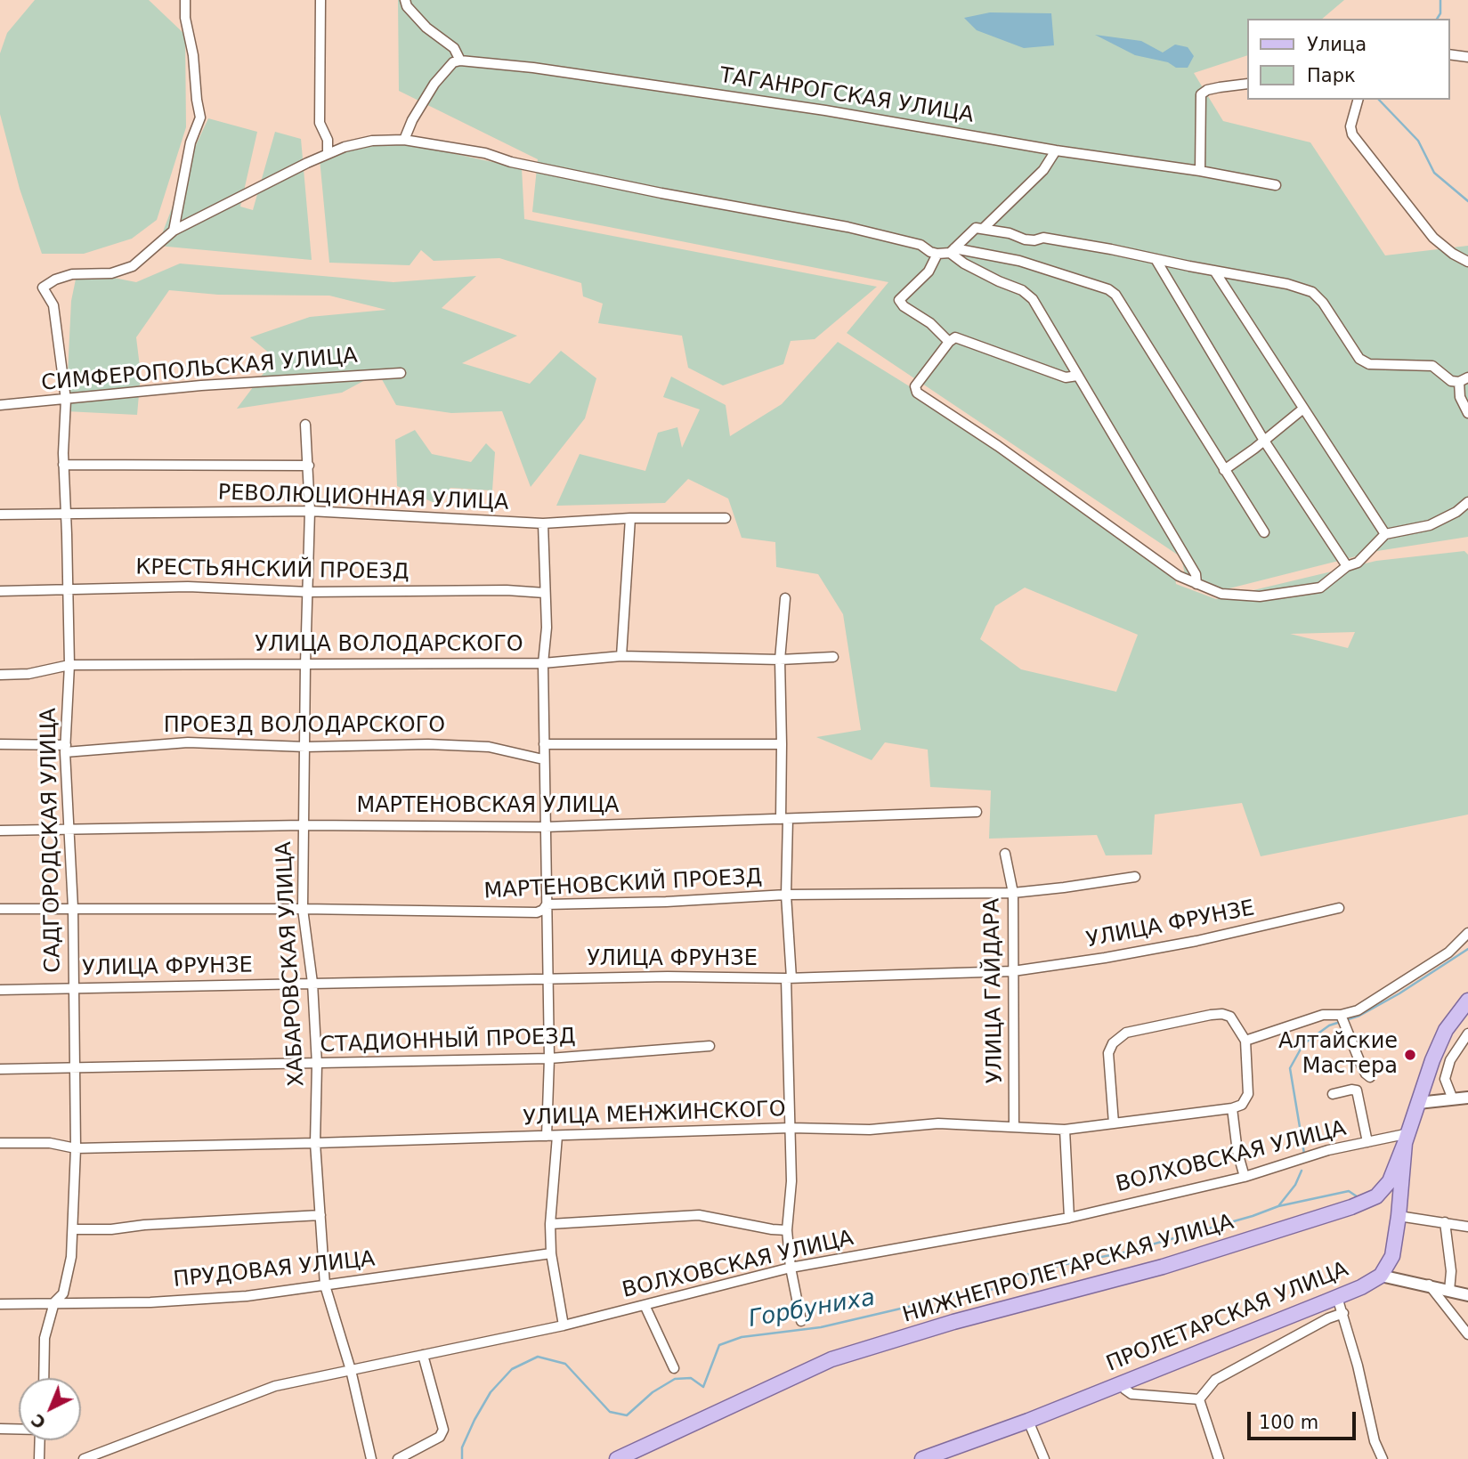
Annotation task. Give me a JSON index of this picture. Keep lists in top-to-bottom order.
{
  "streets": {
    "main road": ["НИЖНЕПРОЛЕТАРСКАЯ УЛИЦА", "ПРОЛЕТАРСКАЯ УЛИЦА"],
    "street": [
      "ТАГАНРОГСКАЯ УЛИЦА",
      "СИМФЕРОПОЛЬСКАЯ УЛИЦА",
      "РЕВОЛЮЦИОННАЯ УЛИЦА",
      "КРЕСТЬЯНСКИЙ ПРОЕЗД",
      "УЛИЦА ВОЛОДАРСКОГО",
      "ПРОЕЗД ВОЛОДАРСКОГО",
      "МАРТЕНОВСКАЯ УЛИЦА",
      "САДГОРОДСКАЯ УЛИЦА",
      "МАРТЕНОВСКИЙ ПРОЕЗД",
      "УЛИЦА ФРУНЗЕ",
      "ХАБАРОВСКАЯ УЛИЦА",
      "УЛИЦА ГАЙДАРА",
      "СТАДИОННЫЙ ПРОЕЗД",
      "УЛИЦА МЕНЖИНСКОГО",
      "ВОЛХОВСКАЯ УЛИЦА",
      "ПРУДОВАЯ УЛИЦА"
    ]
  },
  "crossings": [
    ["СИМФЕРОПОЛЬСКАЯ УЛИЦА", "САДГОРОДСКАЯ УЛИЦА"],
    ["РЕВОЛЮЦИОННАЯ УЛИЦА", "САДГОРОДСКАЯ УЛИЦА"],
    ["РЕВОЛЮЦИОННАЯ УЛИЦА", "ХАБАРОВСКАЯ УЛИЦА"],
    ["КРЕСТЬЯНСКИЙ ПРОЕЗД", "САДГОРОДСКАЯ УЛИЦА"],
    ["КРЕСТЬЯНСКИЙ ПРОЕЗД", "ХАБАРОВСКАЯ УЛИЦА"],
    ["УЛИЦА ВОЛОДАРСКОГО", "САДГОРОДСКАЯ УЛИЦА"],
    ["УЛИЦА ВОЛОДАРСКОГО", "ХАБАРОВСКАЯ УЛИЦА"],
    ["ПРОЕЗД ВОЛОДАРСКОГО", "САДГОРОДСКАЯ УЛИЦА"],
    ["ПРОЕЗД ВОЛОДАРСКОГО", "ХАБАРОВСКАЯ УЛИЦА"],
    ["МАРТЕНОВСКАЯ УЛИЦА", "САДГОРОДСКАЯ УЛИЦА"],
    ["МАРТЕНОВСКАЯ УЛИЦА", "ХАБАРОВСКАЯ УЛИЦА"],
    ["САДГОРОДСКАЯ УЛИЦА", "МАРТЕНОВСКИЙ ПРОЕЗД"],
    ["САДГОРОДСКАЯ УЛИЦА", "УЛИЦА ФРУНЗЕ"],
    ["САДГОРОДСКАЯ УЛИЦА", "СТАДИОННЫЙ ПРОЕЗД"],
    ["САДГОРОДСКАЯ УЛИЦА", "УЛИЦА МЕНЖИНСКОГО"],
    ["САДГОРОДСКАЯ УЛИЦА", "ПРУДОВАЯ УЛИЦА"],
    ["МАРТЕНОВСКИЙ ПРОЕЗД", "ХАБАРОВСКАЯ УЛИЦА"],
    ["МАРТЕНОВСКИЙ ПРОЕЗД", "УЛИЦА ГАЙДАРА"],
    ["УЛИЦА ФРУНЗЕ", "ХАБАРОВСКАЯ УЛИЦА"],
    ["УЛИЦА ФРУНЗЕ", "УЛИЦА ГАЙДАРА"],
    ["ХАБАРОВСКАЯ УЛИЦА", "СТАДИОННЫЙ ПРОЕЗД"],
    ["ХАБАРОВСКАЯ УЛИЦА", "УЛИЦА МЕНЖИНСКОГО"],
    ["ХАБАРОВСКАЯ УЛИЦА", "ВОЛХОВСКАЯ УЛИЦА"],
    ["ХАБАРОВСКАЯ УЛИЦА", "ПРУДОВАЯ УЛИЦА"],
    ["УЛИЦА ГАЙДАРА", "УЛИЦА МЕНЖИНСКОГО"],
    ["ВОЛХОВСКАЯ УЛИЦА", "НИЖНЕПРОЛЕТАРСКАЯ УЛИЦА"],
    ["ВОЛХОВСКАЯ УЛИЦА", "ПРОЛЕТАРСКАЯ УЛИЦА"],
    ["НИЖНЕПРОЛЕТАРСКАЯ УЛИЦА", "ПРОЛЕТАРСКАЯ УЛИЦА"]
  ],
  "water": ["Горбуниха"],
  "places": ["Алтайские Мастера"],
  "legend": ["Улица", "Парк"],
  "scale_bar": "100 m",
  "north": "bottom left"
}
